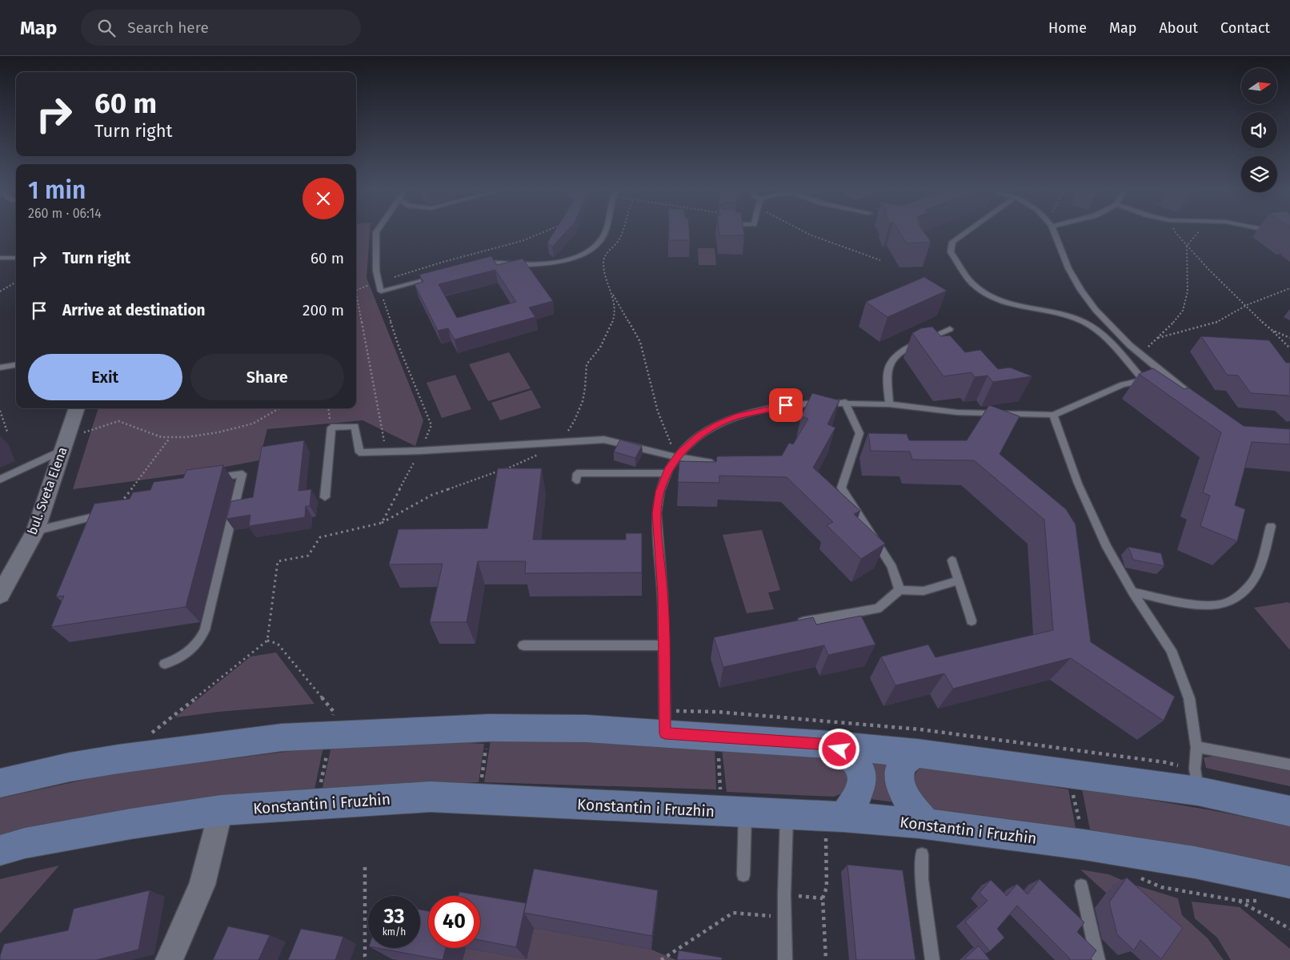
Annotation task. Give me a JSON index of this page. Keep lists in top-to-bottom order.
{
  "streets": {
    "street": ["bul. Sveta Elena", "Konstantin i Fruzhin"]
  },
  "north": "right",
  "page": {
    "header": "Map",
    "search": "Search here",
    "nav": [
      "Home",
      "Map",
      "About",
      "Contact"
    ],
    "turn": ["60 m", "Turn right"],
    "heading": ["1 min", "260 m · 06:14"],
    "list": [
      {
        "name": "Turn right",
        "value": "60 m"
      },
      {
        "name": "Arrive at destination",
        "value": "200 m"
      }
    ],
    "buttons": ["Exit", "Share"],
    "speed": "33 km/h",
    "limit": "40"
  }
}
